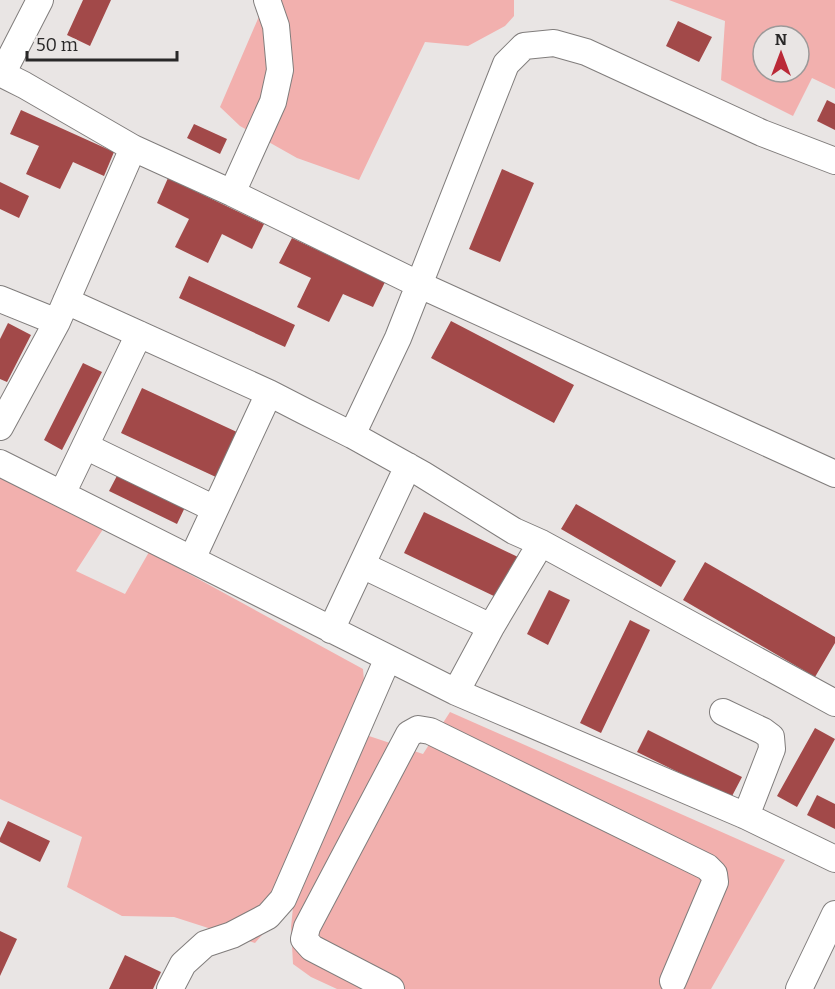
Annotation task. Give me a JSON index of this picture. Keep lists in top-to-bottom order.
{
  "scale_bar": "50 m",
  "north": "top"
}
